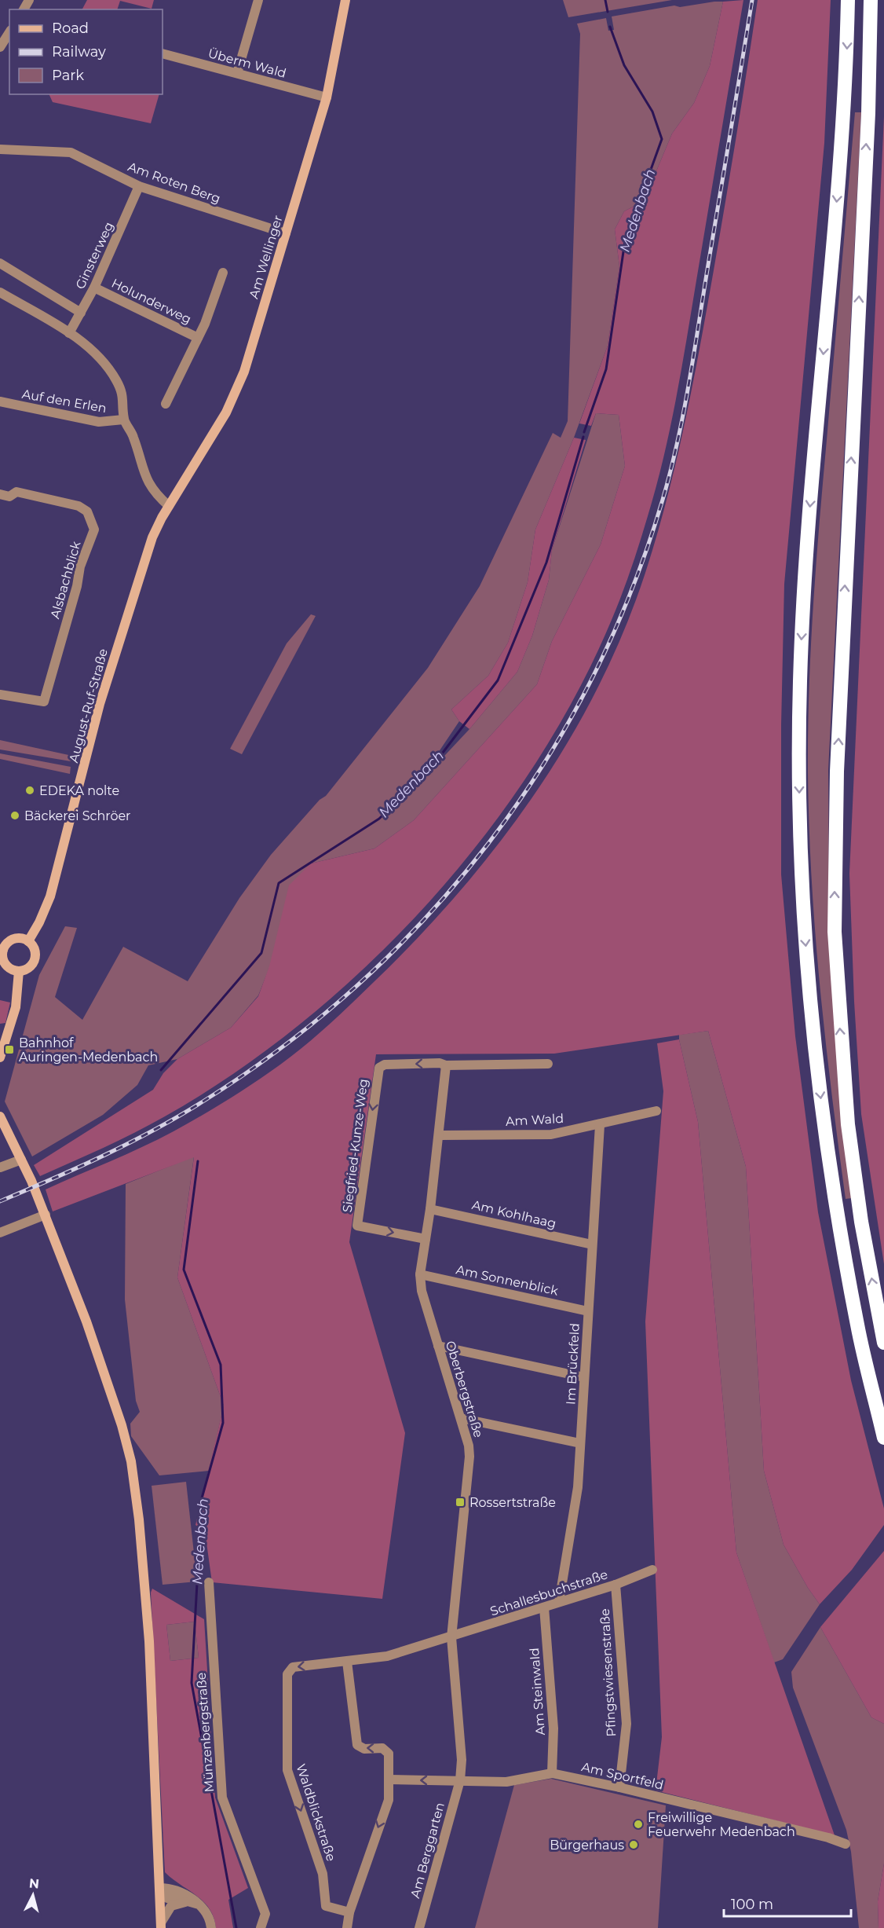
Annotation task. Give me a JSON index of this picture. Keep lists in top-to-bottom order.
{
  "streets": {
    "main road": ["Am Wellinger", "August-Ruf-Straße"],
    "street": [
      "Überm Wald",
      "Am Roten Berg",
      "Ginsterweg",
      "Holunderweg",
      "Auf den Erlen",
      "Alsbachblick",
      "Am Wald",
      "Siegfried-Kunze-Weg",
      "Am Kohlhaag",
      "Am Sonnenblick",
      "Im Brückfeld",
      "Oberbergstraße",
      "Schallesbuchstraße",
      "Pfingstwiesenstraße",
      "Am Steinwald",
      "Münzenbergstraße",
      "Am Sportfeld",
      "Waldblickstraße",
      "Am Berggarten"
    ]
  },
  "crossings": [
    ["Überm Wald", "Am Wellinger"],
    ["Am Roten Berg", "Ginsterweg"],
    ["Am Roten Berg", "Am Wellinger"],
    ["Ginsterweg", "Holunderweg"],
    ["Am Wellinger", "August-Ruf-Straße"],
    ["Am Wald", "Im Brückfeld"],
    ["Am Wald", "Oberbergstraße"],
    ["Siegfried-Kunze-Weg", "Oberbergstraße"],
    ["Am Kohlhaag", "Im Brückfeld"],
    ["Am Kohlhaag", "Oberbergstraße"],
    ["Am Sonnenblick", "Im Brückfeld"],
    ["Am Sonnenblick", "Oberbergstraße"],
    ["Im Brückfeld", "Schallesbuchstraße"],
    ["Oberbergstraße", "Schallesbuchstraße"],
    ["Oberbergstraße", "Am Sportfeld"],
    ["Oberbergstraße", "Waldblickstraße"],
    ["Oberbergstraße", "Am Berggarten"],
    ["Schallesbuchstraße", "Pfingstwiesenstraße"],
    ["Schallesbuchstraße", "Am Steinwald"],
    ["Schallesbuchstraße", "Waldblickstraße"],
    ["Pfingstwiesenstraße", "Am Sportfeld"],
    ["Am Steinwald", "Am Sportfeld"],
    ["Am Sportfeld", "Am Berggarten"]
  ],
  "water": ["Medenbach"],
  "places": {
    "other": [
      "EDEKA nolte",
      "Bäckerei Schröer",
      "Freiwillige Feuerwehr Medenbach",
      "Bürgerhaus"
    ],
    "transit": ["Bahnhof Auringen-Medenbach", "Rossertstraße"]
  },
  "legend": ["Road", "Railway", "Park"],
  "scale_bar": "100 m",
  "north": "top"
}
